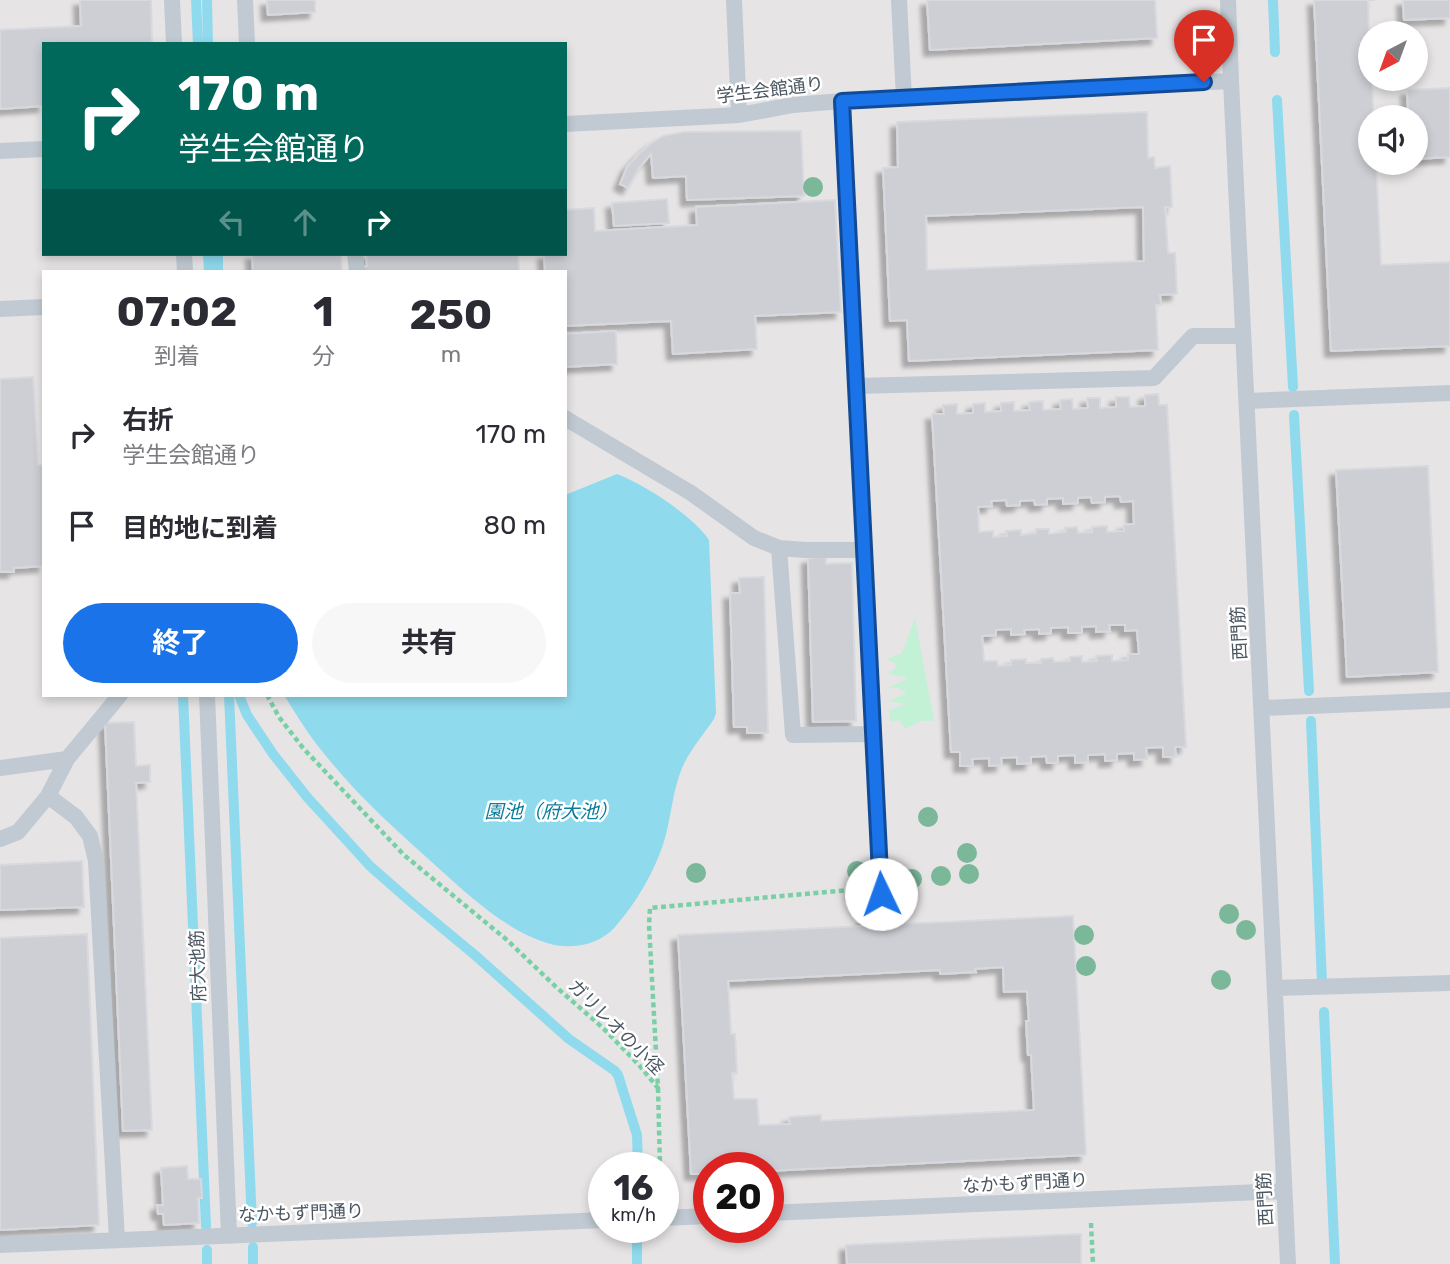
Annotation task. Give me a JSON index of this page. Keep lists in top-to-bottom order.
{
  "streets": {
    "lane": [
      "学生会館通り",
      "西門筋",
      "府大池筋",
      "なかもず門通り"
    ],
    "path": ["ガリレオの小径"]
  },
  "crossings": [
    ["学生会館通り", "西門筋"],
    ["西門筋", "なかもず門通り"],
    ["府大池筋", "なかもず門通り"]
  ],
  "water": ["園池（府大池）"],
  "north": "bottom left",
  "page": {
    "turn": ["170 m", "学生会館通り"],
    "eta": [
      "07:02",
      "到着",
      "1",
      "分",
      "250",
      "m"
    ],
    "list": [
      {
        "name": "右折",
        "note": "学生会館通り",
        "value": "170 m"
      },
      {
        "name": "目的地に到着",
        "value": "80 m"
      }
    ],
    "buttons": ["終了", "共有"],
    "speed": "16 km/h",
    "limit": "20"
  }
}
